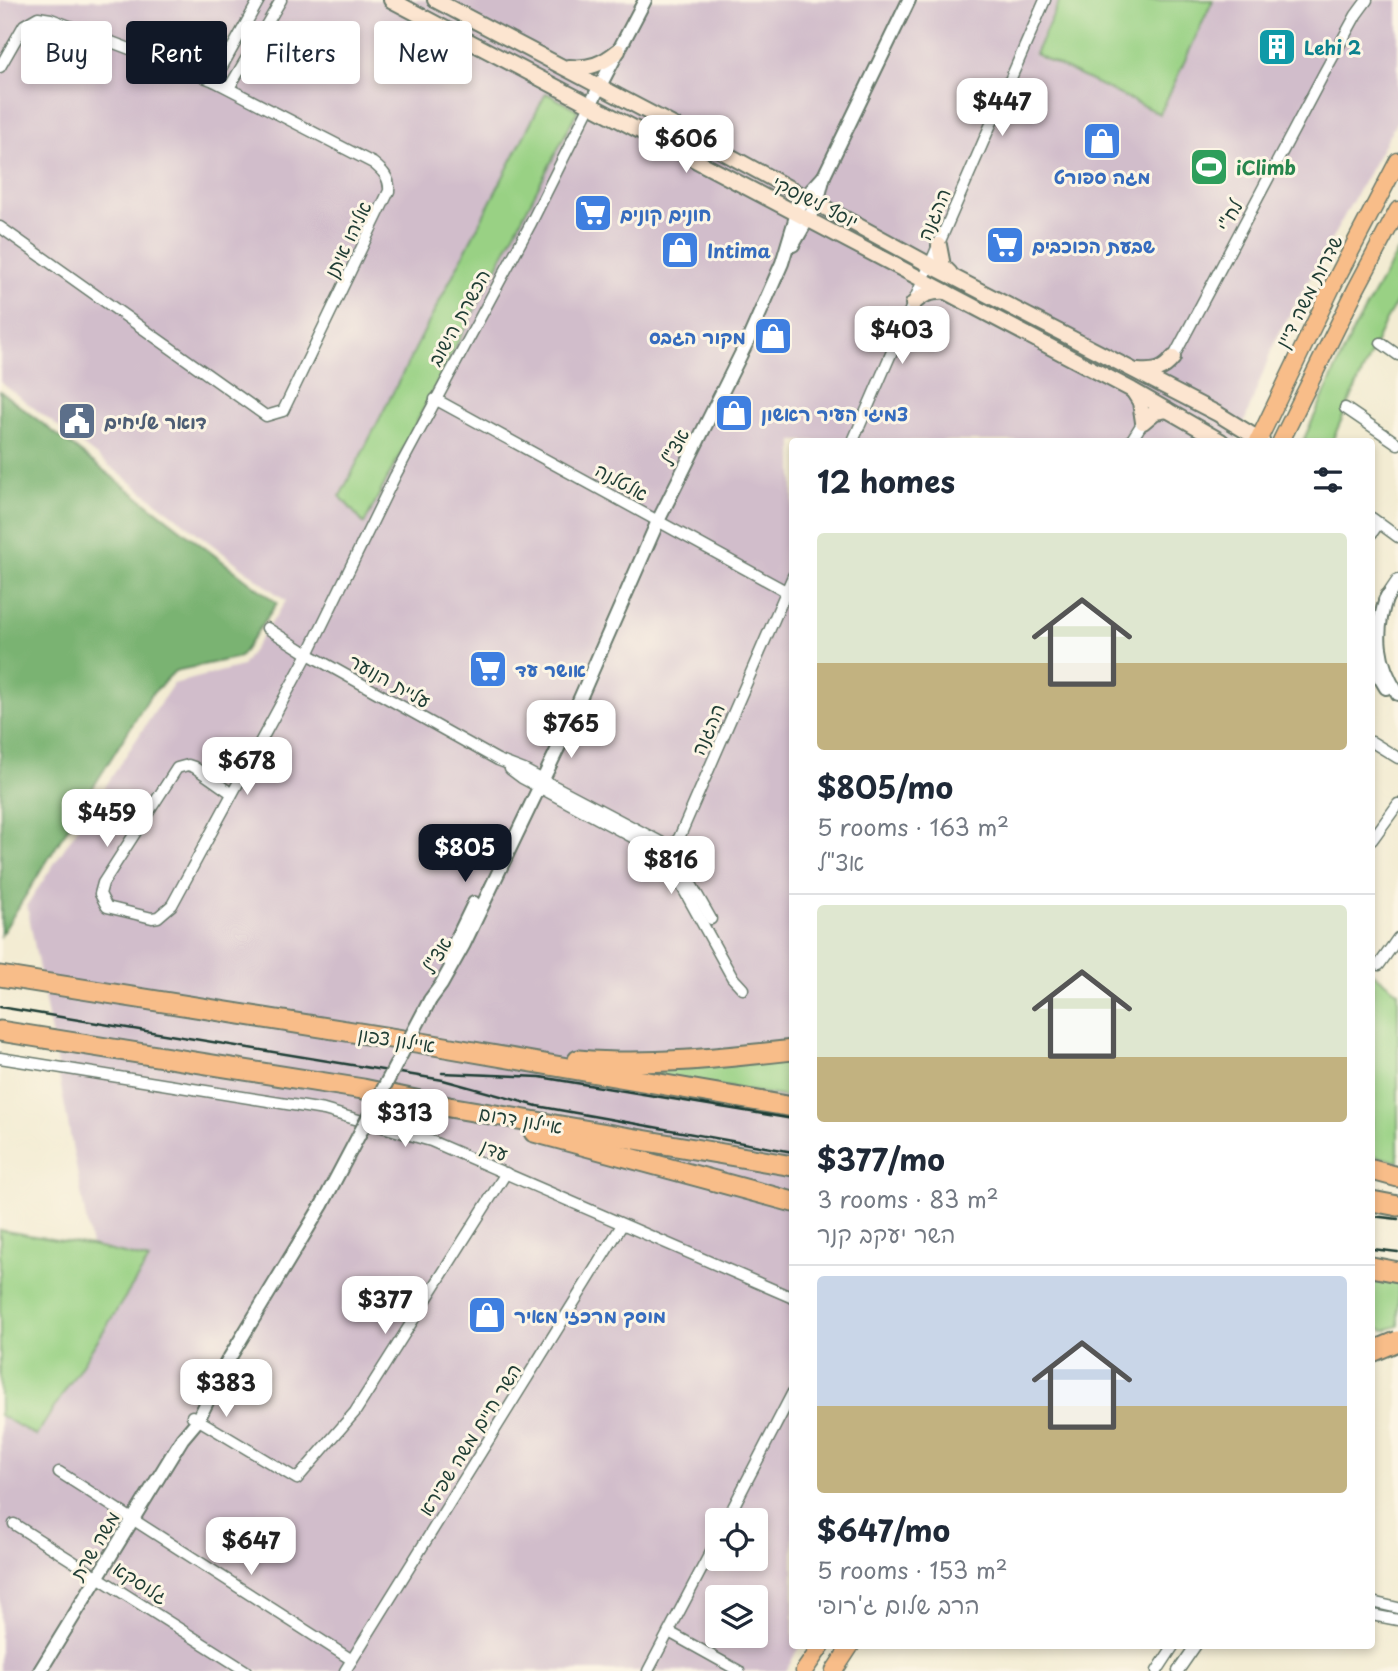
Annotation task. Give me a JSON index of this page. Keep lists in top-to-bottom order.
{
  "streets": {
    "highway": ["איילון צפון", "איילון דרום"],
    "main road": ["יוסף לישנסקי", "שדרות משה דיין"],
    "street": [
      "ההגנה",
      "לח\"י",
      "אליהו איתן",
      "הכשרת הישוב",
      "אצ\"ל",
      "אלטלנה",
      "עליית הנוער",
      "עדן",
      "השר חיים משה שפירא",
      "משה שרת",
      "גלוסקא"
    ]
  },
  "crossings": [
    ["יוסף לישנסקי", "ההגנה"],
    ["יוסף לישנסקי", "הכשרת הישוב"],
    ["יוסף לישנסקי", "אצ\"ל"],
    ["ההגנה", "עליית הנוער"],
    ["הכשרת הישוב", "אלטלנה"],
    ["הכשרת הישוב", "עליית הנוער"],
    ["אצ\"ל", "אלטלנה"],
    ["אצ\"ל", "עליית הנוער"],
    ["אצ\"ל", "משה שרת"],
    ["עדן", "השר חיים משה שפירא"],
    ["משה שרת", "גלוסקא"]
  ],
  "places": {
    "building": ["Lehi 2"],
    "shop": [
      "מגה ספורט",
      "Intima",
      "מקור הגבס",
      "צמיגי העיר ראשון",
      "מוסך מרכזי מאיר"
    ],
    "sports": ["iClimb"],
    "supermarket": ["חונים קונים", "שבעת הכוכבים", "אושר עד"],
    "public building": ["דואר שליחים"]
  },
  "page": {
    "chip": [
      "Buy",
      "Rent",
      "Filters",
      "New"
    ],
    "price": [
      "$447",
      "$606",
      "$403",
      "$765",
      "$678",
      "$459",
      "$805",
      "$816",
      "$313",
      "$377",
      "$383",
      "$647"
    ],
    "heading": "12 homes",
    "list": [
      {
        "name": "$805/mo",
        "note": "5 rooms · 163 m² · אצ\"ל"
      },
      {
        "name": "$377/mo",
        "note": "3 rooms · 83 m² · השר יעקב קנר"
      },
      {
        "name": "$647/mo",
        "note": "5 rooms · 153 m² · הרב שלום ג'רופי"
      }
    ]
  }
}
